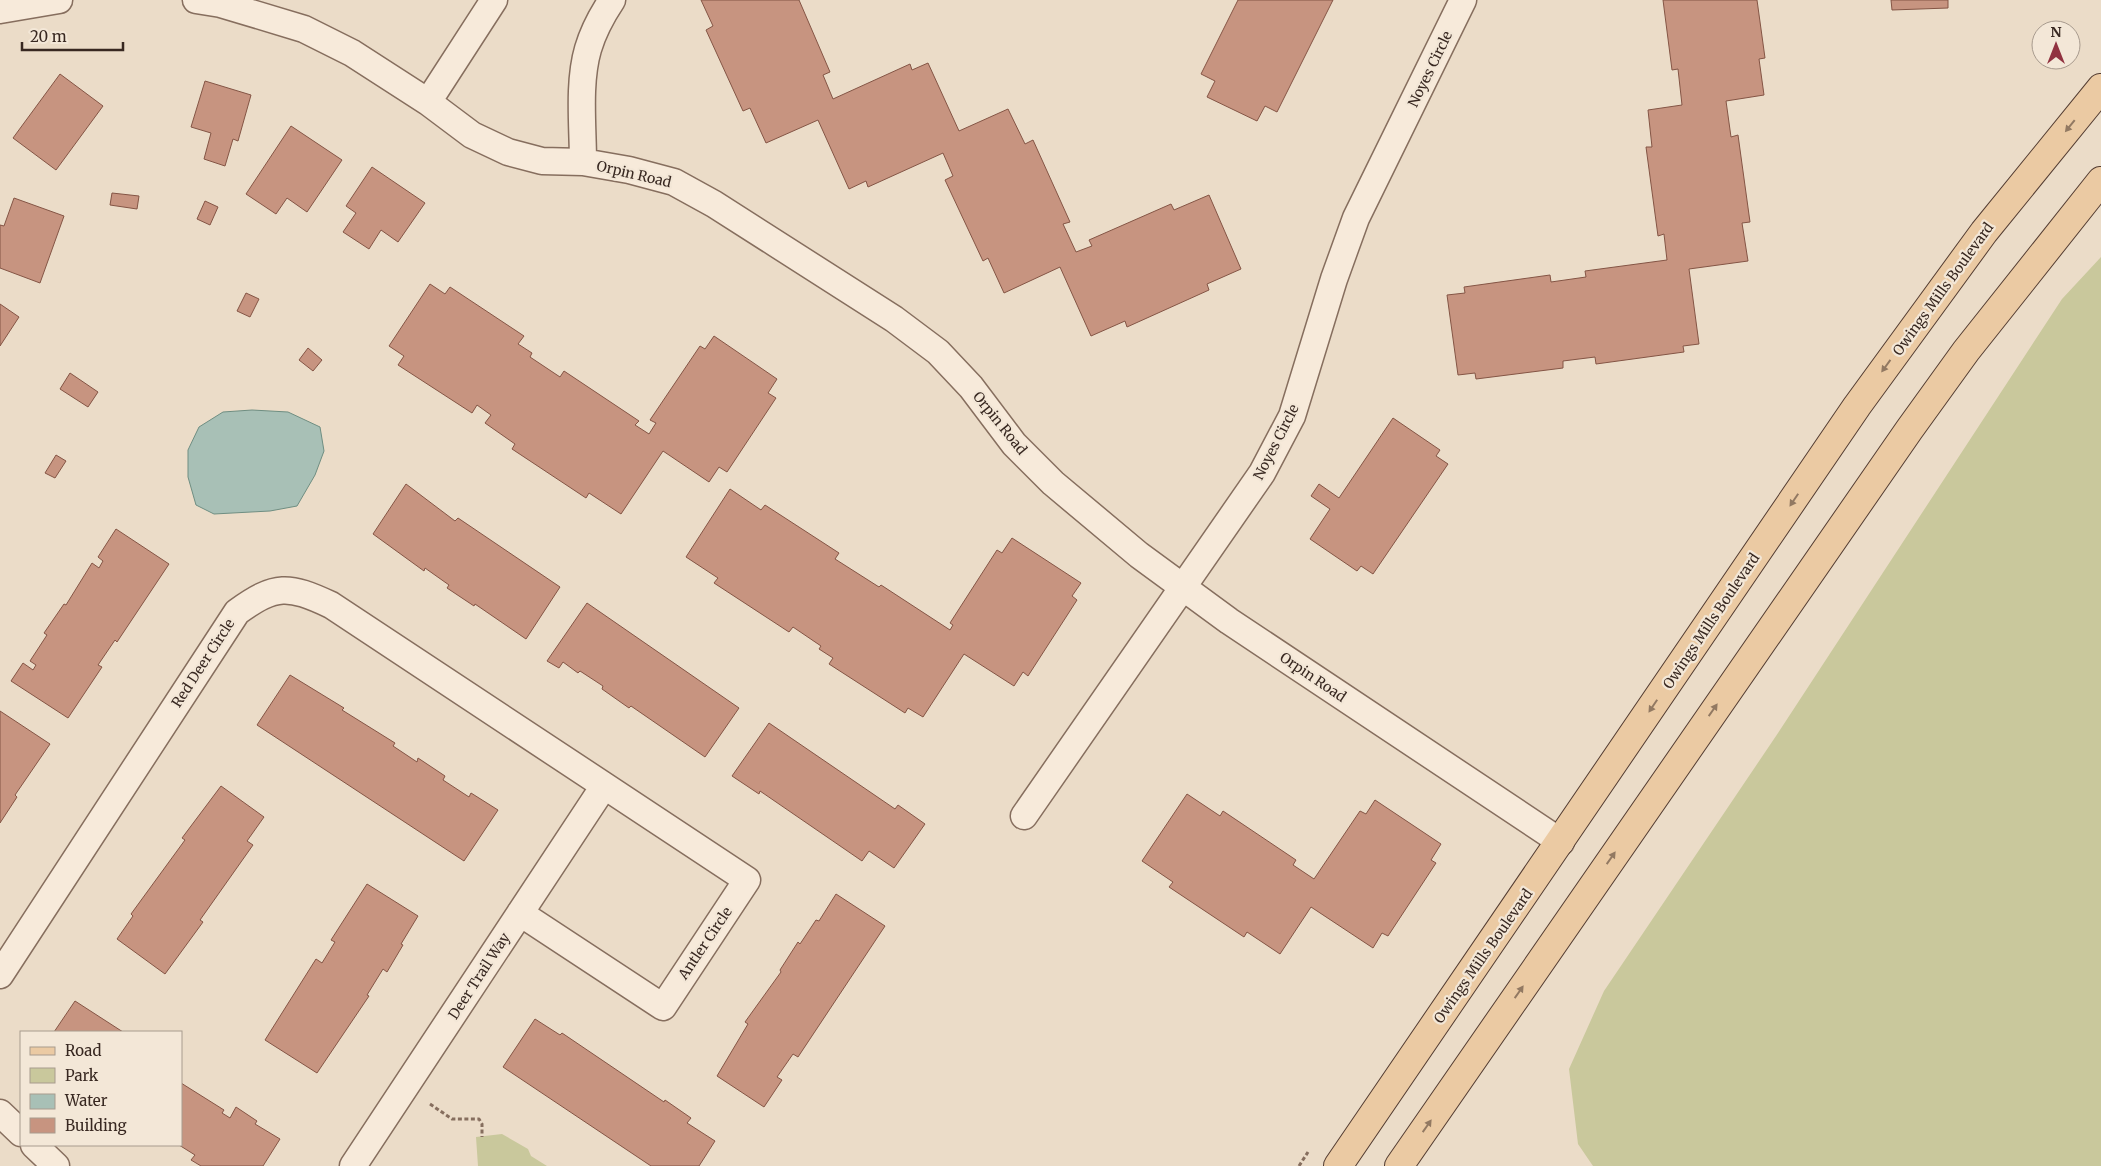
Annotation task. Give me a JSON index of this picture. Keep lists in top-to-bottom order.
{
  "streets": {
    "main road": ["Owings Mills Boulevard"],
    "street": [
      "Noyes Circle",
      "Orpin Road",
      "Red Deer Circle",
      "Antler Circle",
      "Deer Trail Way"
    ]
  },
  "crossings": [
    ["Noyes Circle", "Orpin Road"],
    ["Orpin Road", "Owings Mills Boulevard"],
    ["Red Deer Circle", "Antler Circle"],
    ["Red Deer Circle", "Deer Trail Way"],
    ["Antler Circle", "Deer Trail Way"]
  ],
  "legend": [
    "Road",
    "Park",
    "Water",
    "Building"
  ],
  "scale_bar": "20 m",
  "north": "top"
}
